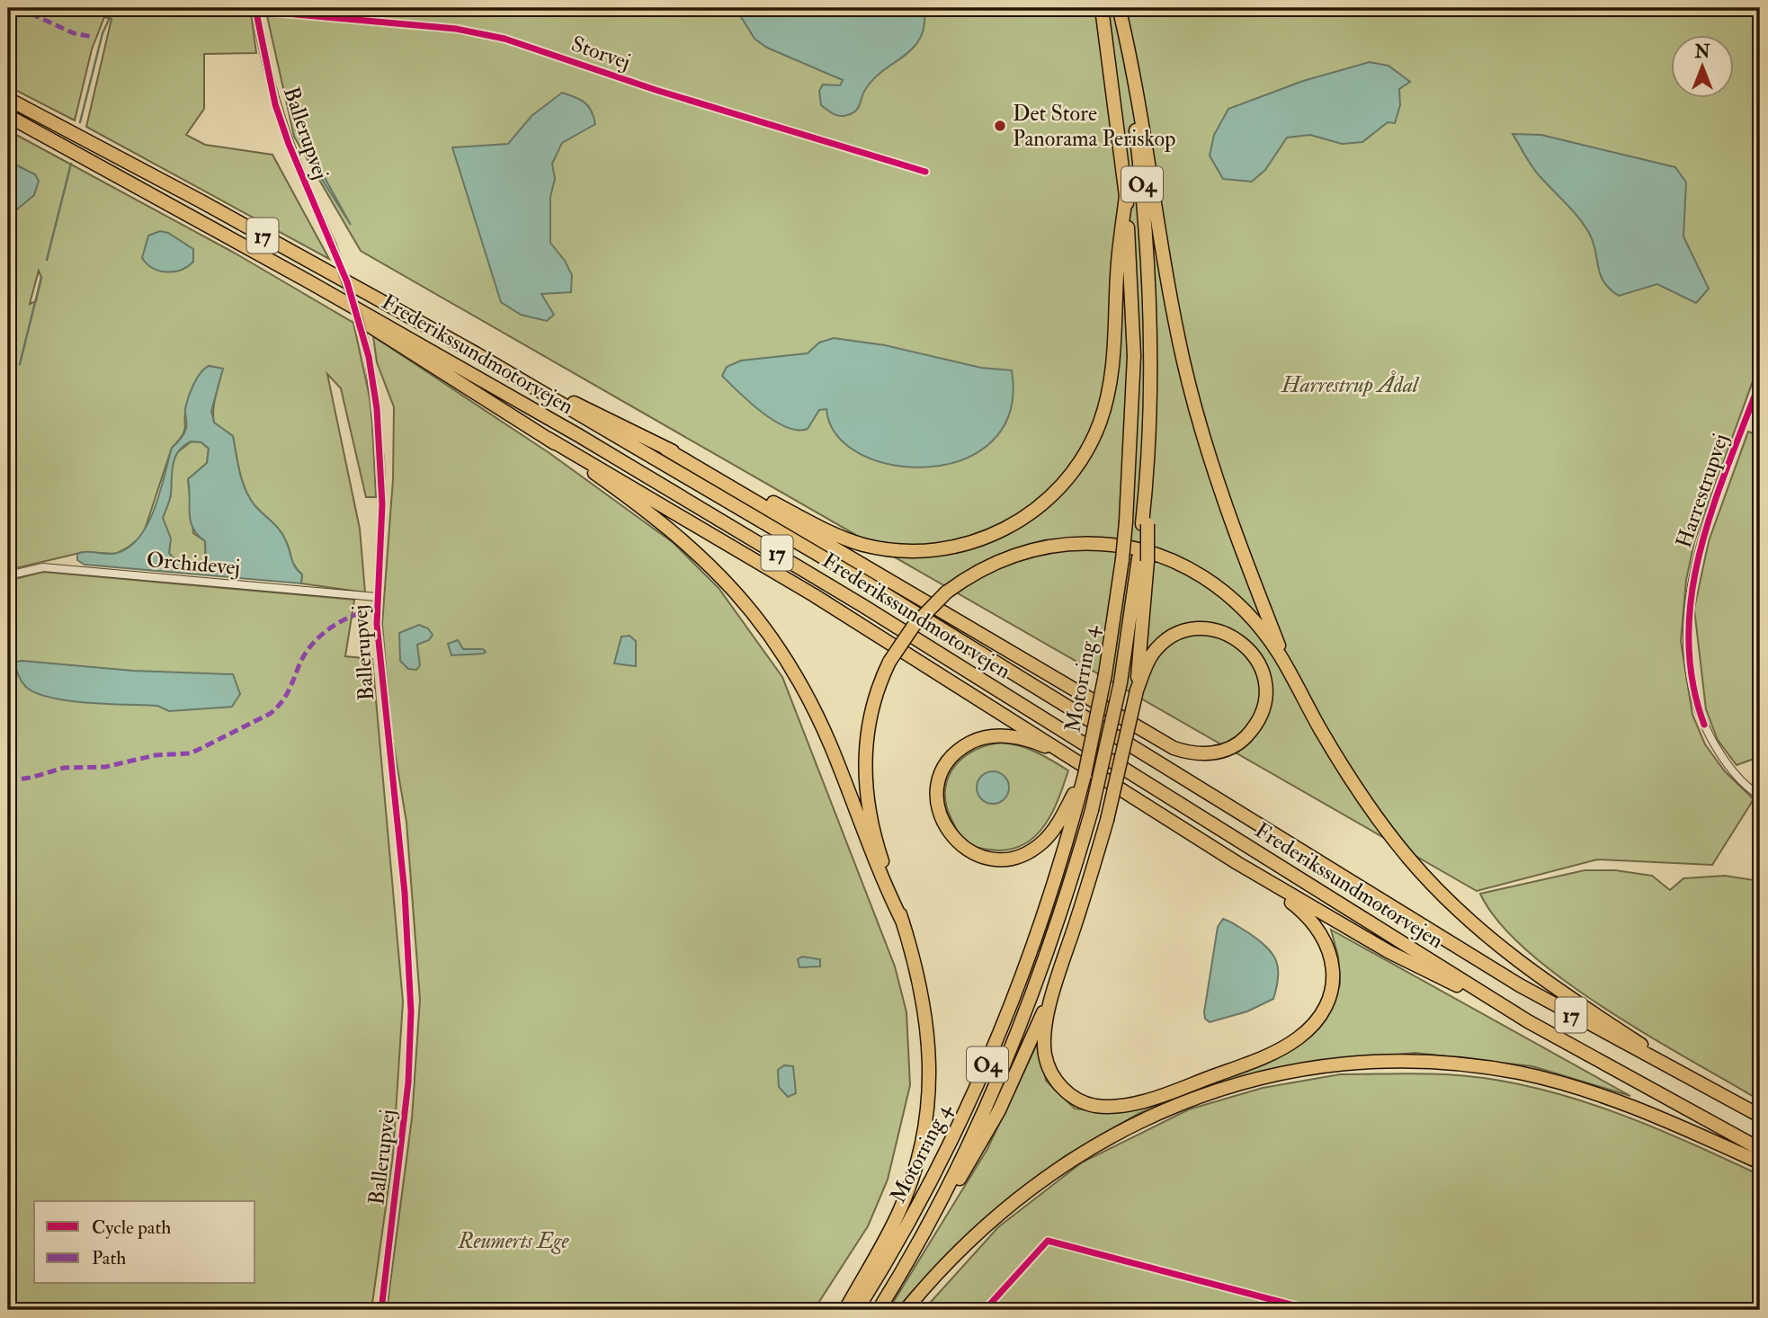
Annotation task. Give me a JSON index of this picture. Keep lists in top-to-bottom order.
{
  "streets": {
    "highway": [
      "O4",
      "17",
      "Frederikssundmotorvejen",
      "Motorring 4"
    ],
    "street": [
      "Storvej",
      "Ballerupvej",
      "Harrestrupvej",
      "Orchidevej"
    ]
  },
  "crossings": [
    ["Storvej", "Ballerupvej"],
    ["Ballerupvej", "Orchidevej"]
  ],
  "parks": ["Harrestrup Ådal", "Reumerts Ege"],
  "places": ["Det Store Panorama Periskop"],
  "legend": ["Cycle path", "Path"],
  "north": "top"
}
